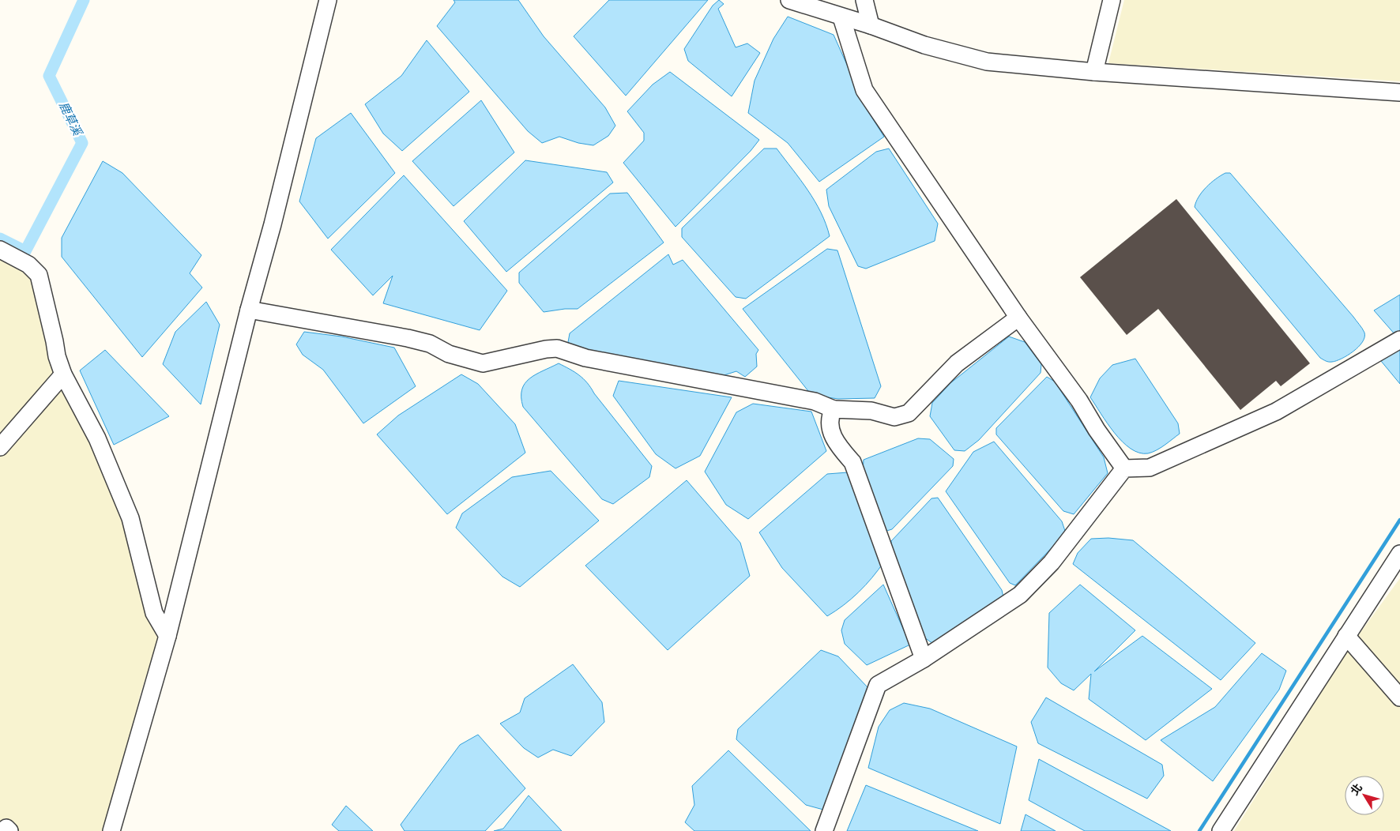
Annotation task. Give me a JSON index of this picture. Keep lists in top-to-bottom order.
{
  "water": ["鹿草溪"],
  "north": "top left"
}
